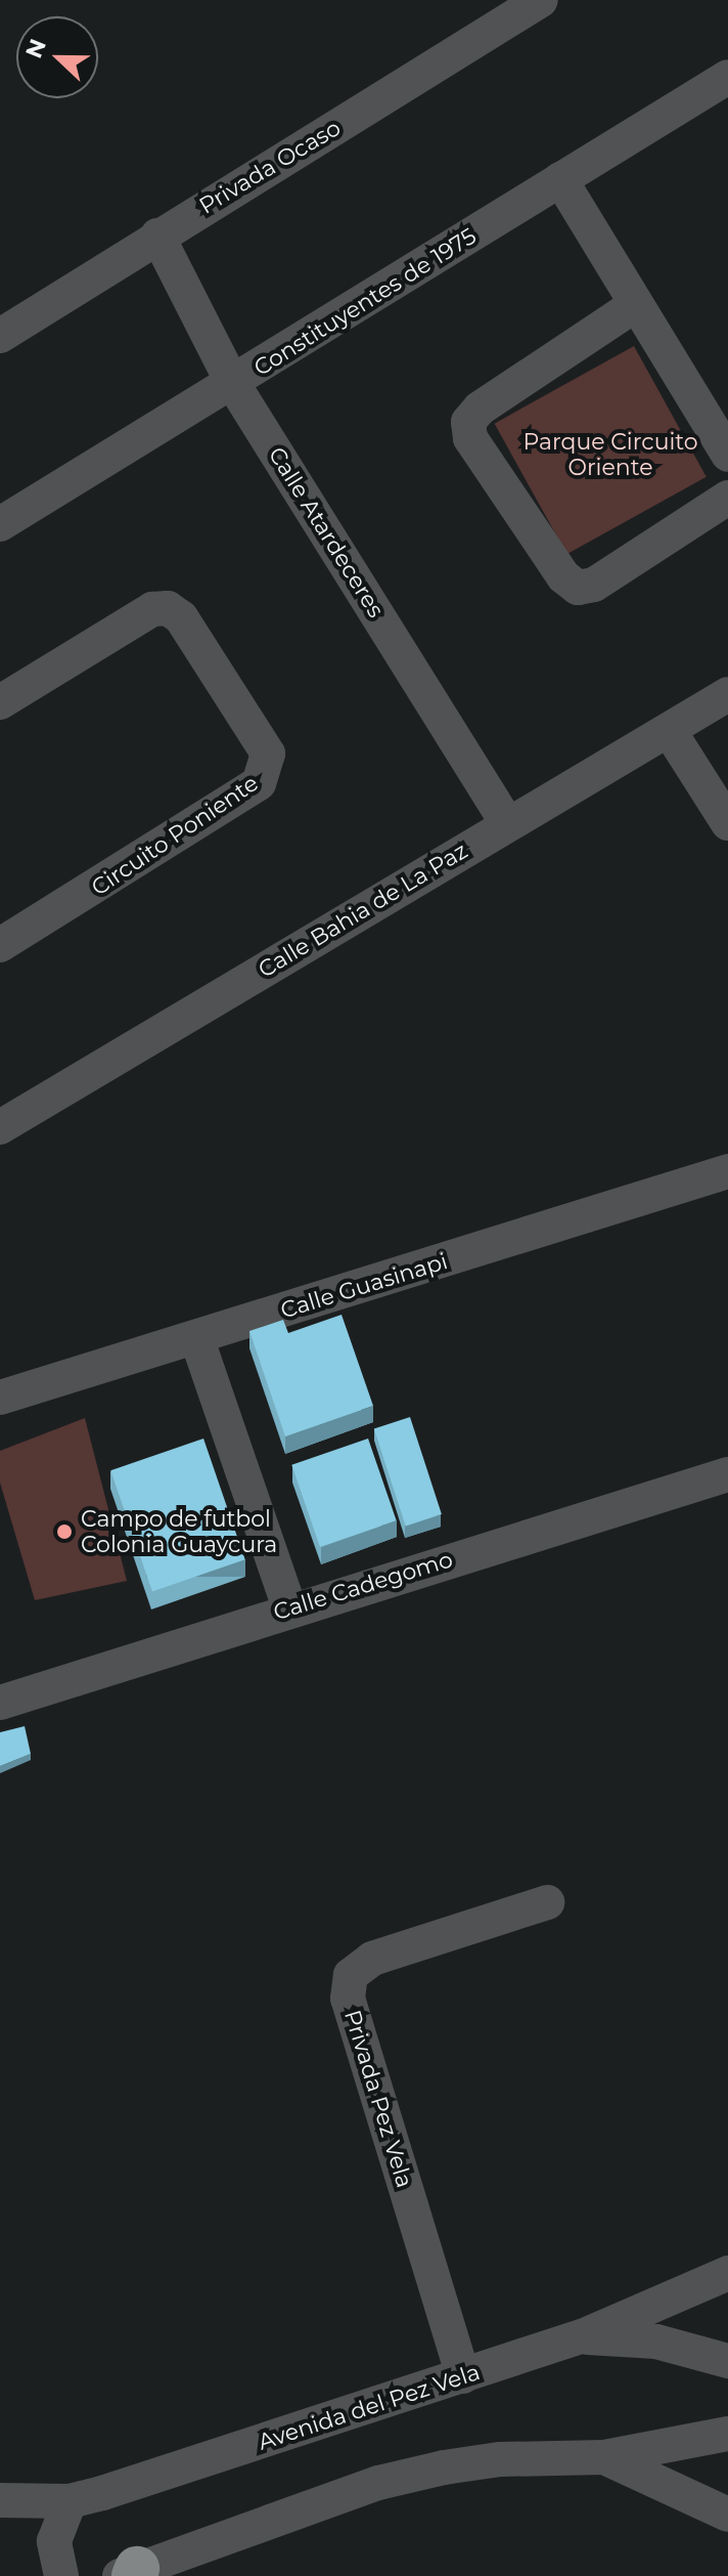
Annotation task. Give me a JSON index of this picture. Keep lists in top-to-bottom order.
{
  "streets": {
    "street": [
      "Privada Ocaso",
      "Constituyentes de 1975",
      "Calle Atardeceres",
      "Circuito Poniente",
      "Calle Bahia de La Paz",
      "Calle Guasinapi",
      "Calle Cadegomo",
      "Privada Pez Vela",
      "Avenida del Pez Vela"
    ]
  },
  "crossings": [
    ["Privada Ocaso", "Calle Atardeceres"],
    ["Constituyentes de 1975", "Calle Atardeceres"],
    ["Calle Atardeceres", "Calle Bahia de La Paz"],
    ["Privada Pez Vela", "Avenida del Pez Vela"]
  ],
  "parks": ["Parque Circuito Oriente"],
  "places": ["Campo de futbol Colonia Guaycura"],
  "north": "left"
}
